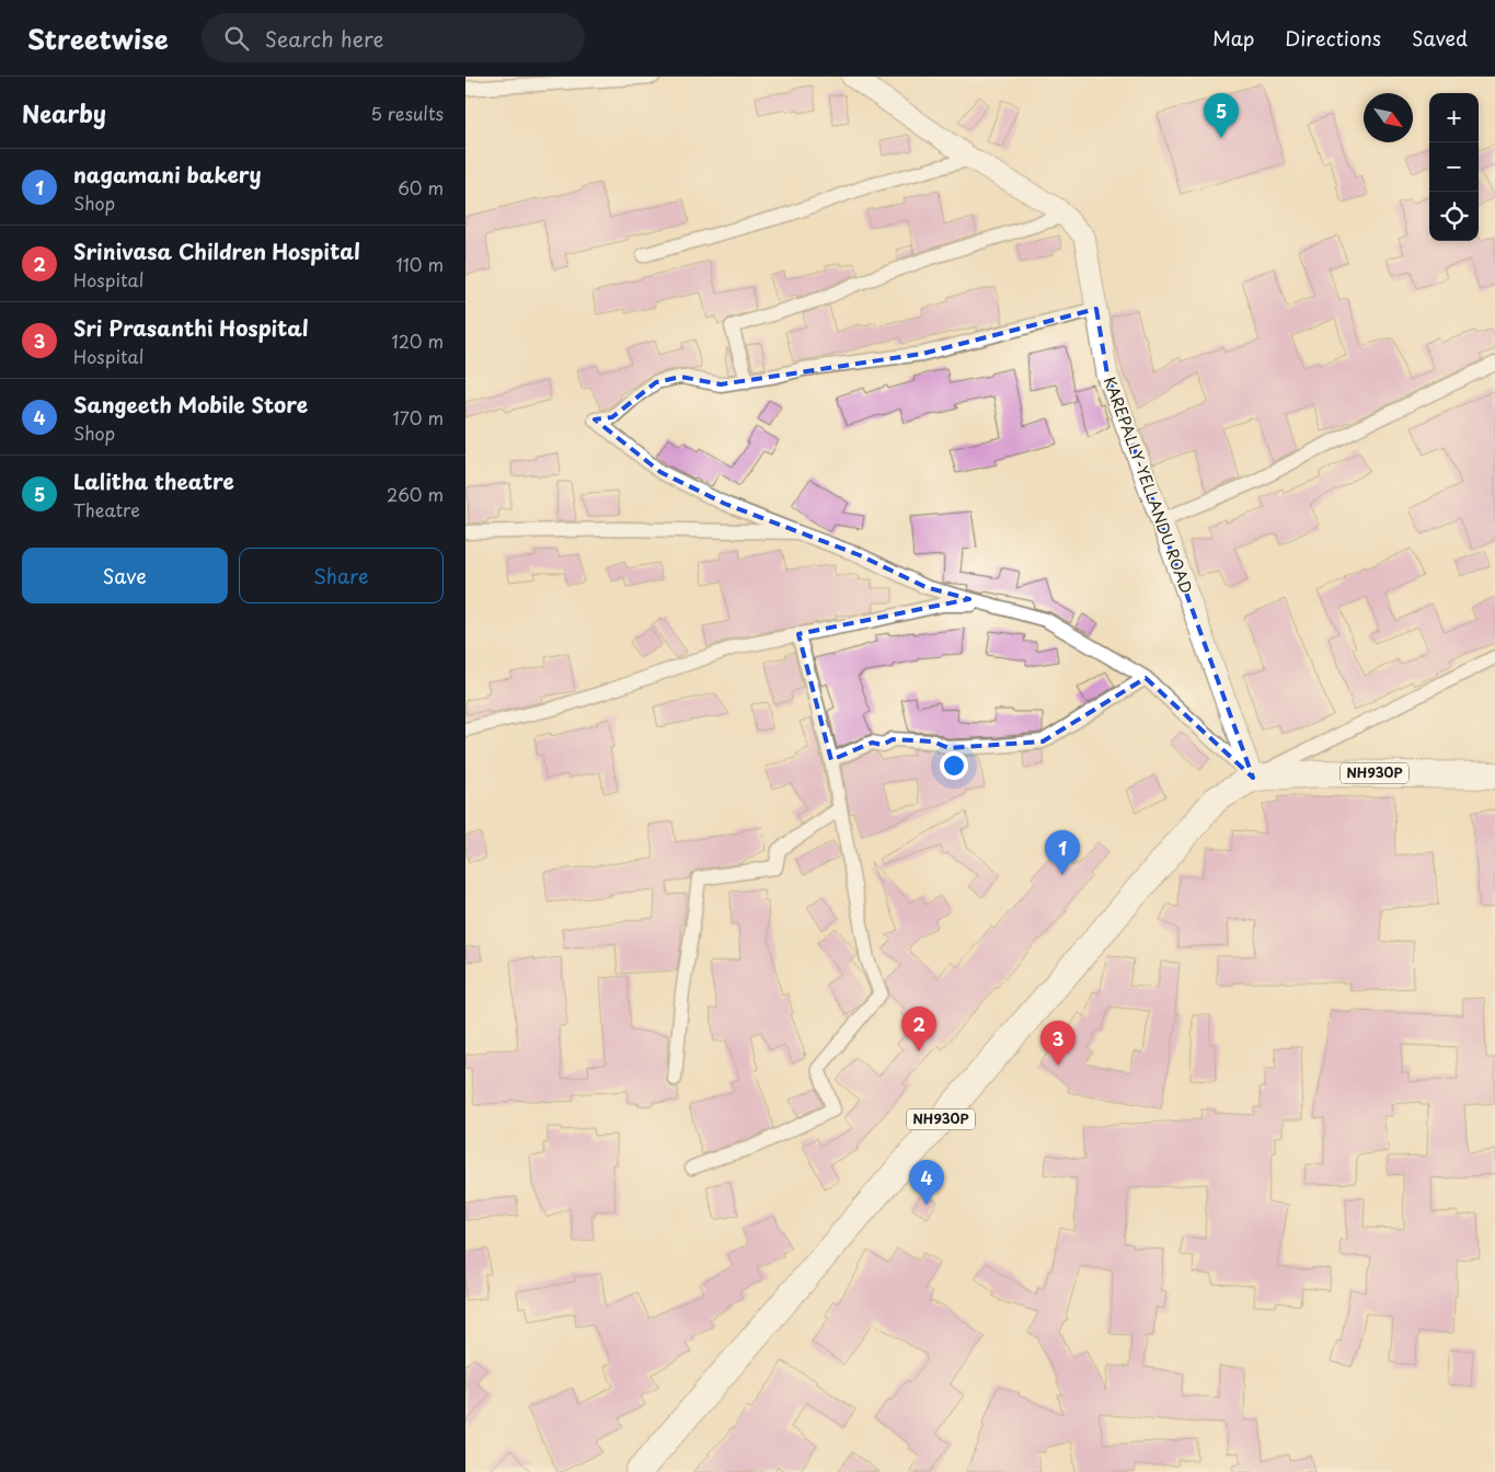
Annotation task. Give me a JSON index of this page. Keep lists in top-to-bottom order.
{
  "streets": {
    "highway": ["NH930P"],
    "street": ["KAREPALLY-YELLANDU ROAD"]
  },
  "crossings": [
    ["KAREPALLY-YELLANDU ROAD", "NH930P"]
  ],
  "north": "bottom right",
  "page": {
    "header": "Streetwise",
    "search": "Search here",
    "nav": ["Map", "Directions", "Saved"],
    "heading": ["Nearby", "5 results"],
    "map_buttons": ["+", "−"],
    "pins": [
      "5",
      "1",
      "2",
      "3",
      "4"
    ],
    "list": [
      {
        "mark": "1",
        "name": "nagamani bakery",
        "note": "Shop",
        "value": "60 m"
      },
      {
        "mark": "2",
        "name": "Srinivasa Children Hospital",
        "note": "Hospital",
        "value": "110 m"
      },
      {
        "mark": "3",
        "name": "Sri Prasanthi Hospital",
        "note": "Hospital",
        "value": "120 m"
      },
      {
        "mark": "4",
        "name": "Sangeeth Mobile Store",
        "note": "Shop",
        "value": "170 m"
      },
      {
        "mark": "5",
        "name": "Lalitha theatre",
        "note": "Theatre",
        "value": "260 m"
      }
    ],
    "buttons": ["Save", "Share"]
  }
}
